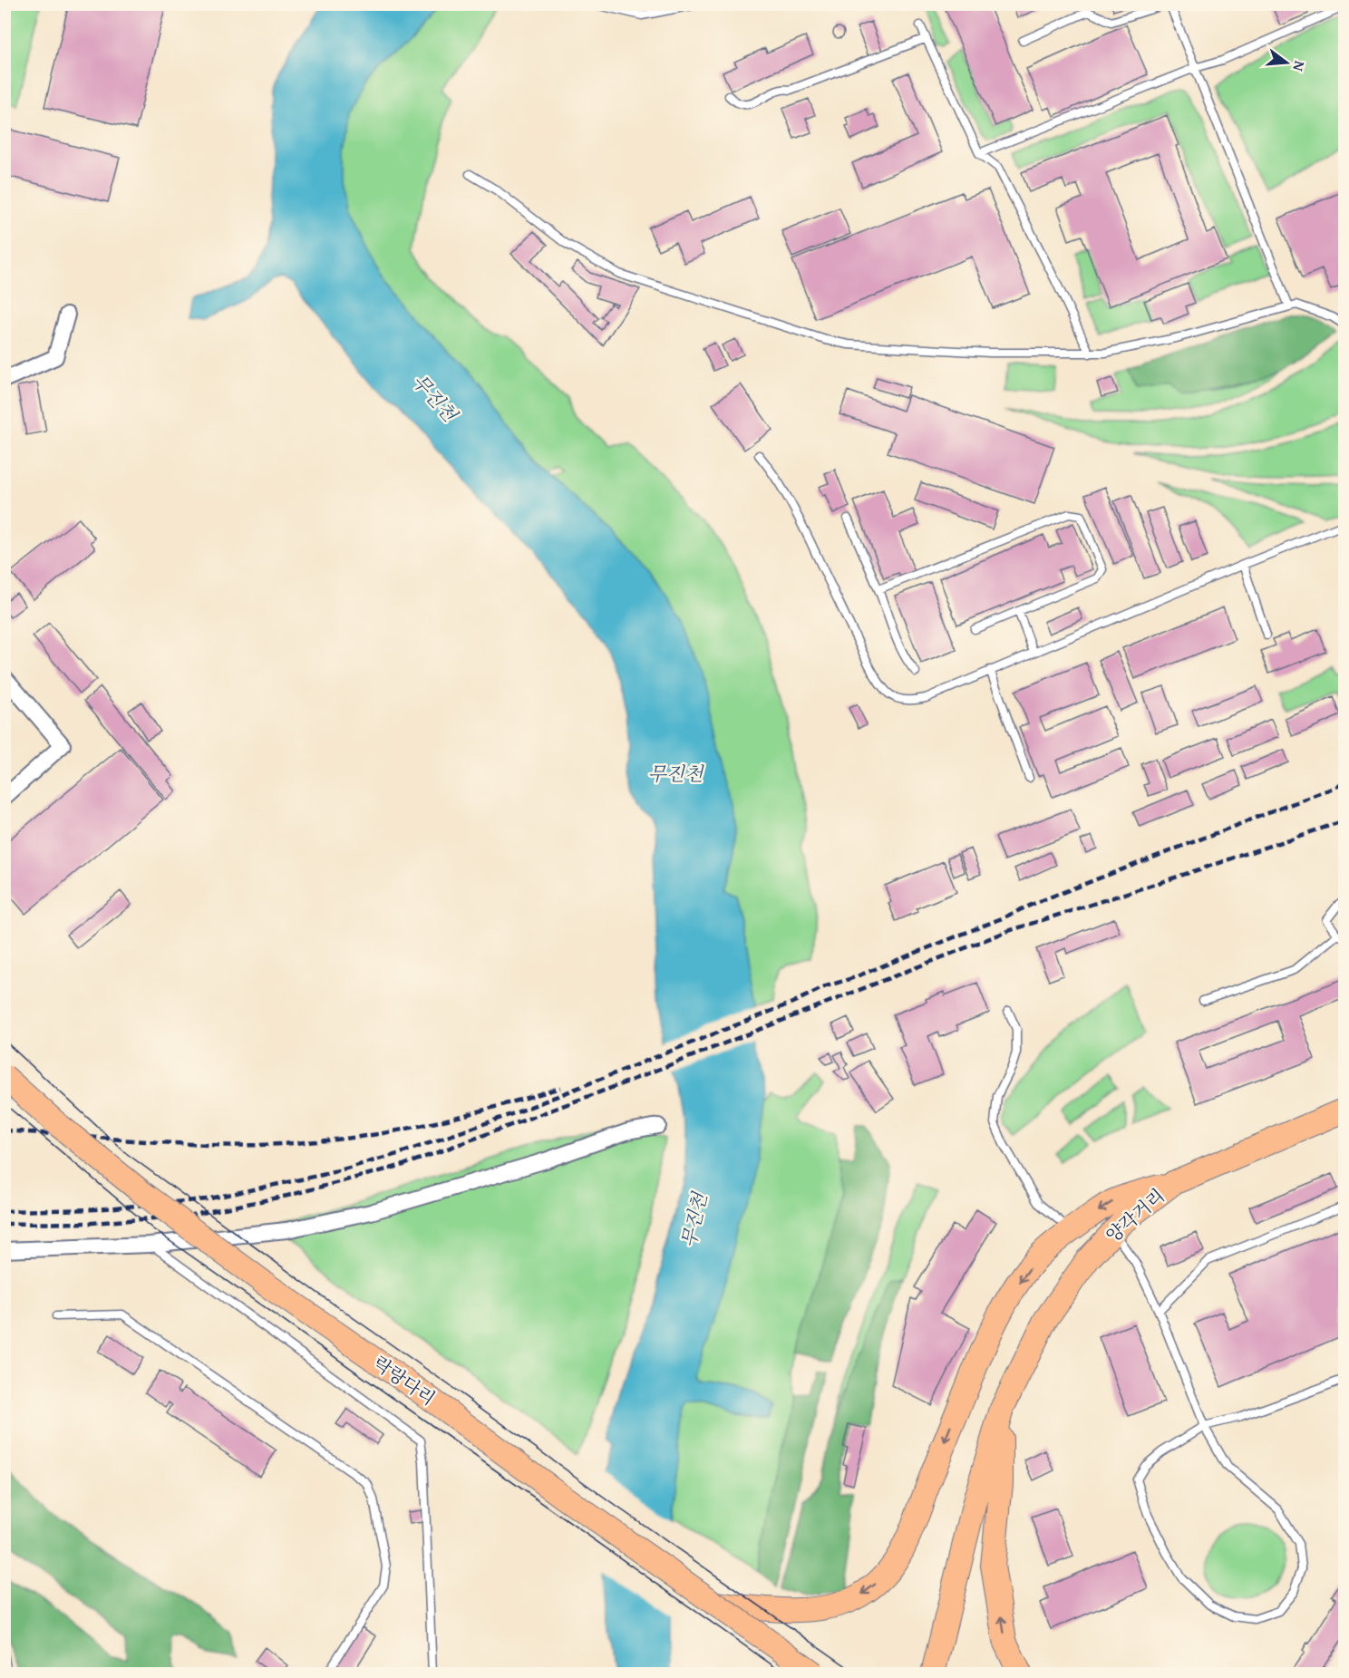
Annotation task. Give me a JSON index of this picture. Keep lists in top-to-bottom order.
{
  "streets": {
    "main road": ["양각거리", "락랑다리"]
  },
  "water": ["무진천"],
  "north": "right"
}
